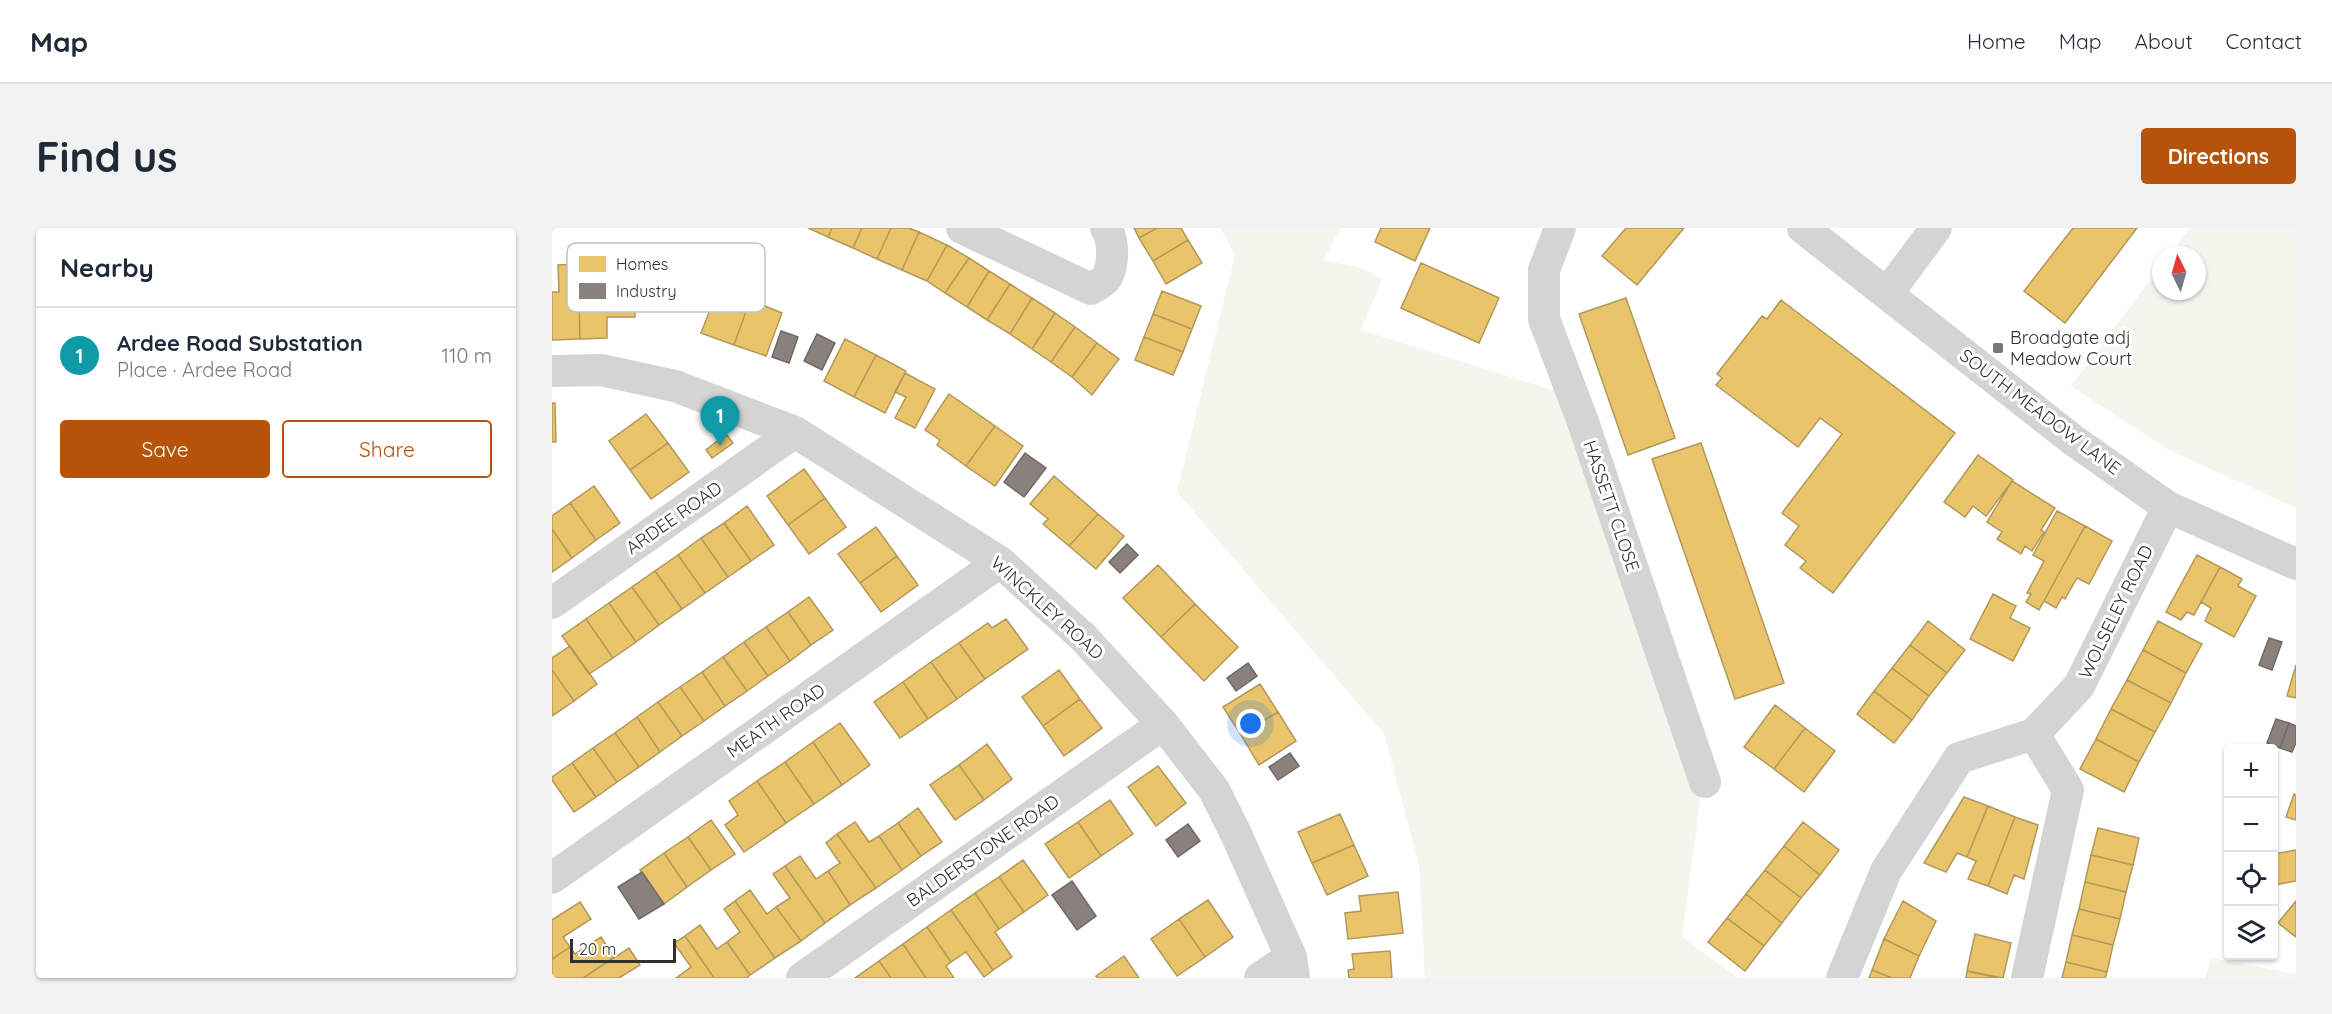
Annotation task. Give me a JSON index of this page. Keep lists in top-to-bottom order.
{
  "streets": {
    "street": [
      "SOUTH MEADOW LANE",
      "HASSETT CLOSE",
      "ARDEE ROAD",
      "WINCKLEY ROAD",
      "WOLSELEY ROAD",
      "MEATH ROAD",
      "BALDERSTONE ROAD"
    ]
  },
  "crossings": [
    ["SOUTH MEADOW LANE", "WOLSELEY ROAD"],
    ["ARDEE ROAD", "WINCKLEY ROAD"],
    ["WINCKLEY ROAD", "MEATH ROAD"],
    ["WINCKLEY ROAD", "BALDERSTONE ROAD"]
  ],
  "places": {
    "transit": ["Broadgate adj Meadow Court"]
  },
  "legend": ["Homes", "Industry"],
  "scale_bar": "20 m",
  "north": "top",
  "page": {
    "header": "Map",
    "nav": [
      "Home",
      "Map",
      "About",
      "Contact"
    ],
    "buttons": [
      "Directions",
      ["Save", "Share"]
    ],
    "title": "Find us",
    "heading": "Nearby",
    "list": [
      {
        "mark": "1",
        "name": "Ardee Road Substation",
        "note": "Place · Ardee Road",
        "value": "110 m"
      }
    ],
    "pins": "1",
    "map_buttons": ["+", "−"],
    "scale": "20 m"
  }
}
